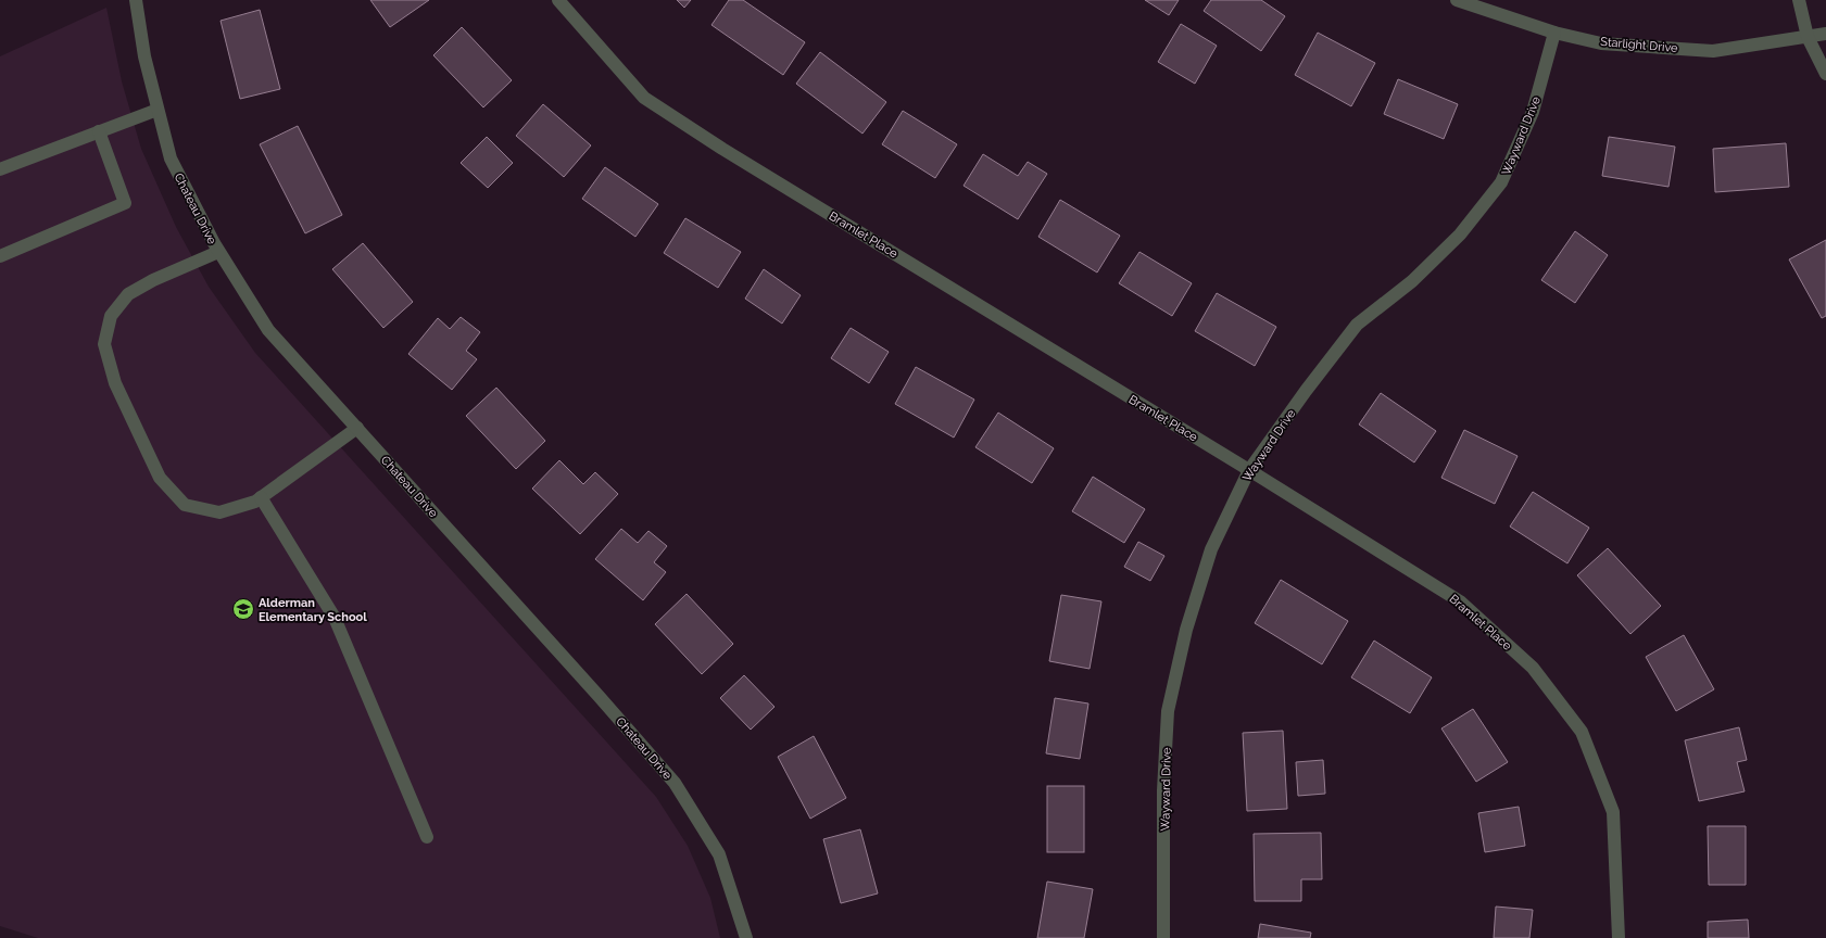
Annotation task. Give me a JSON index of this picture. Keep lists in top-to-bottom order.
{
  "streets": {
    "street": [
      "Starlight Drive",
      "Wayward Drive",
      "Chateau Drive",
      "Bramlet Place"
    ]
  },
  "crossings": [
    ["Starlight Drive", "Wayward Drive"],
    ["Wayward Drive", "Bramlet Place"]
  ],
  "places": {
    "school or university": ["Alderman Elementary School"]
  }
}
